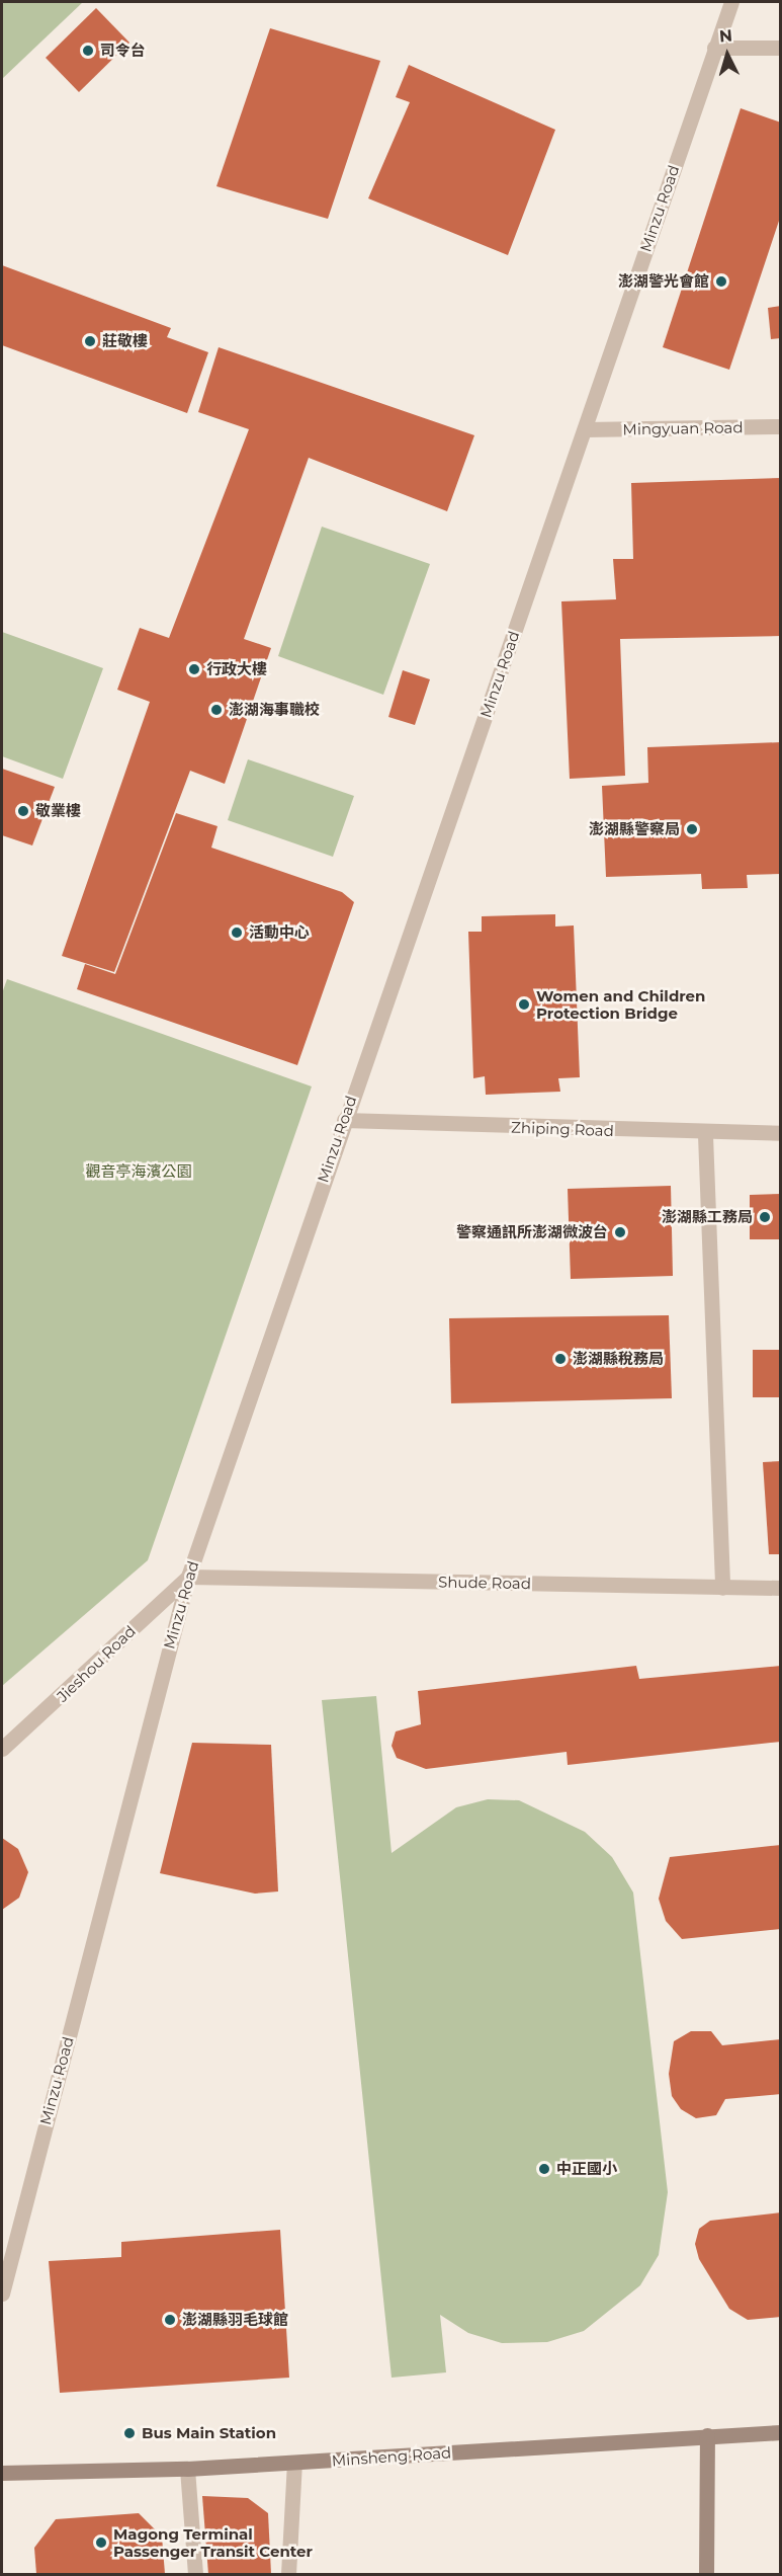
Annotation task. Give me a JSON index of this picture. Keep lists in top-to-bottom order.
{
  "streets": {
    "main road": ["Minsheng Road"],
    "street": [
      "Minzu Road",
      "Mingyuan Road",
      "Zhiping Road",
      "Shude Road",
      "Jieshou Road"
    ]
  },
  "crossings": [
    ["Minzu Road", "Mingyuan Road"],
    ["Minzu Road", "Zhiping Road"],
    ["Minzu Road", "Shude Road"],
    ["Minzu Road", "Jieshou Road"],
    ["Shude Road", "Jieshou Road"]
  ],
  "parks": ["觀音亭海濱公園"],
  "places": [
    "司令台",
    "澎湖警光會館",
    "莊敬樓",
    "行政大樓",
    "澎湖海事職校",
    "敬業樓",
    "澎湖縣警察局",
    "活動中心",
    "Women and Children Protection Bridge",
    "澎湖縣工務局",
    "警察通訊所澎湖微波台",
    "澎湖縣稅務局",
    "中正國小",
    "澎湖縣羽毛球館",
    "Bus Main Station",
    "Magong Terminal Passenger Transit Center"
  ],
  "north": "top"
}
